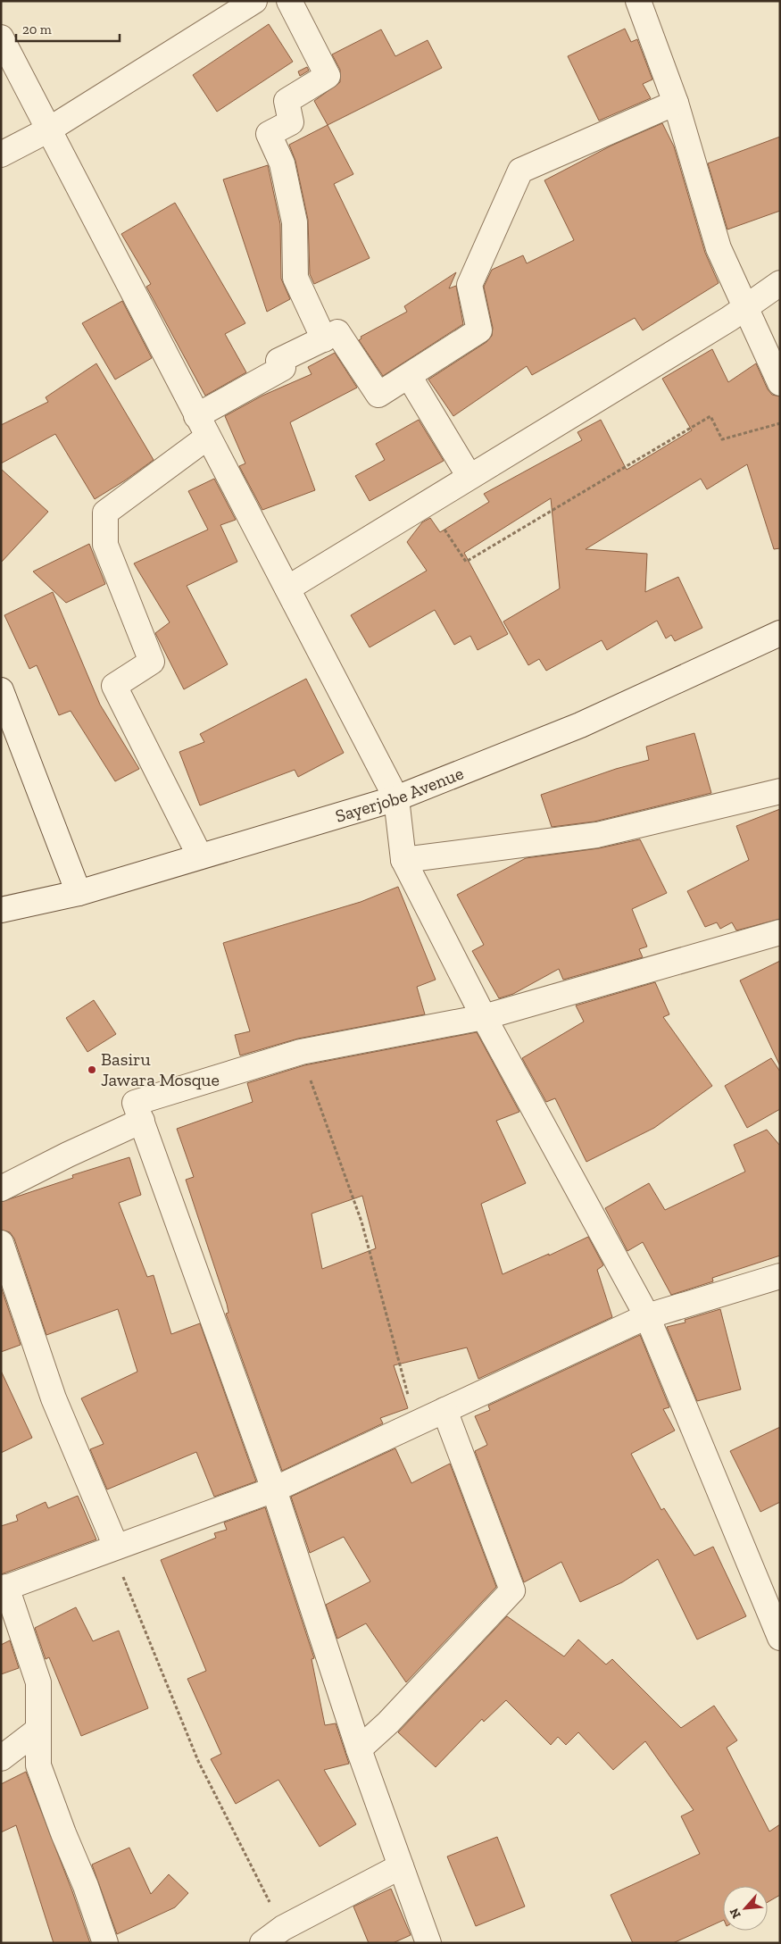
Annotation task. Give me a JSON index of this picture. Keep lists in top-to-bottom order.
{
  "streets": {
    "street": ["Sayerjobe Avenue"]
  },
  "places": ["Basiru Jawara Mosque"],
  "scale_bar": "20 m",
  "north": "bottom left"
}
